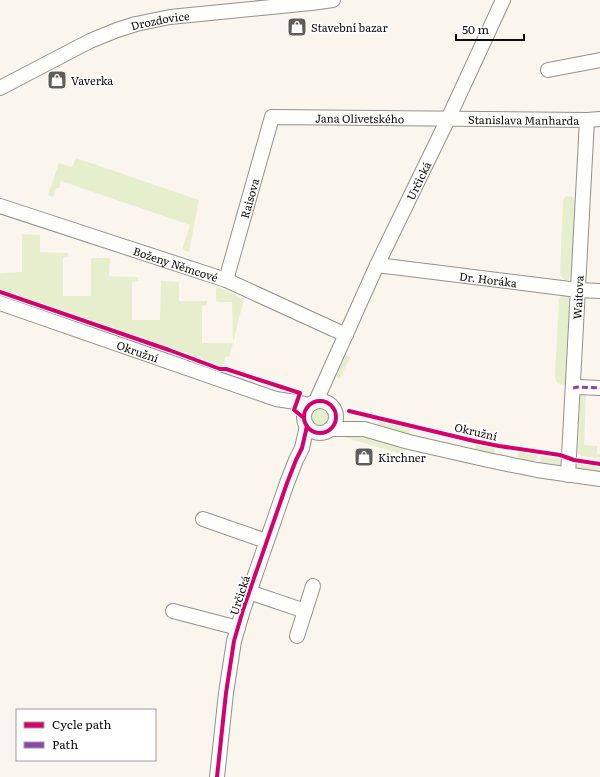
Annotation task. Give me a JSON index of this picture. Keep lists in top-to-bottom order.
{
  "streets": {
    "street": [
      "Drozdovice",
      "Jana Olivetského",
      "Stanislava Manharda",
      "Určická",
      "Raisova",
      "Boženy Němcové",
      "Dr. Horáka",
      "Waitova",
      "Okružní"
    ]
  },
  "crossings": [
    ["Jana Olivetského", "Stanislava Manharda"],
    ["Jana Olivetského", "Určická"],
    ["Jana Olivetského", "Raisova"],
    ["Stanislava Manharda", "Určická"],
    ["Stanislava Manharda", "Waitova"],
    ["Určická", "Boženy Němcové"],
    ["Určická", "Dr. Horáka"],
    ["Určická", "Okružní"],
    ["Raisova", "Boženy Němcové"],
    ["Dr. Horáka", "Waitova"]
  ],
  "places": {
    "shop": ["Stavební bazar", "Vaverka", "Kirchner"]
  },
  "legend": ["Cycle path", "Path"],
  "scale_bar": "50 m"
}
